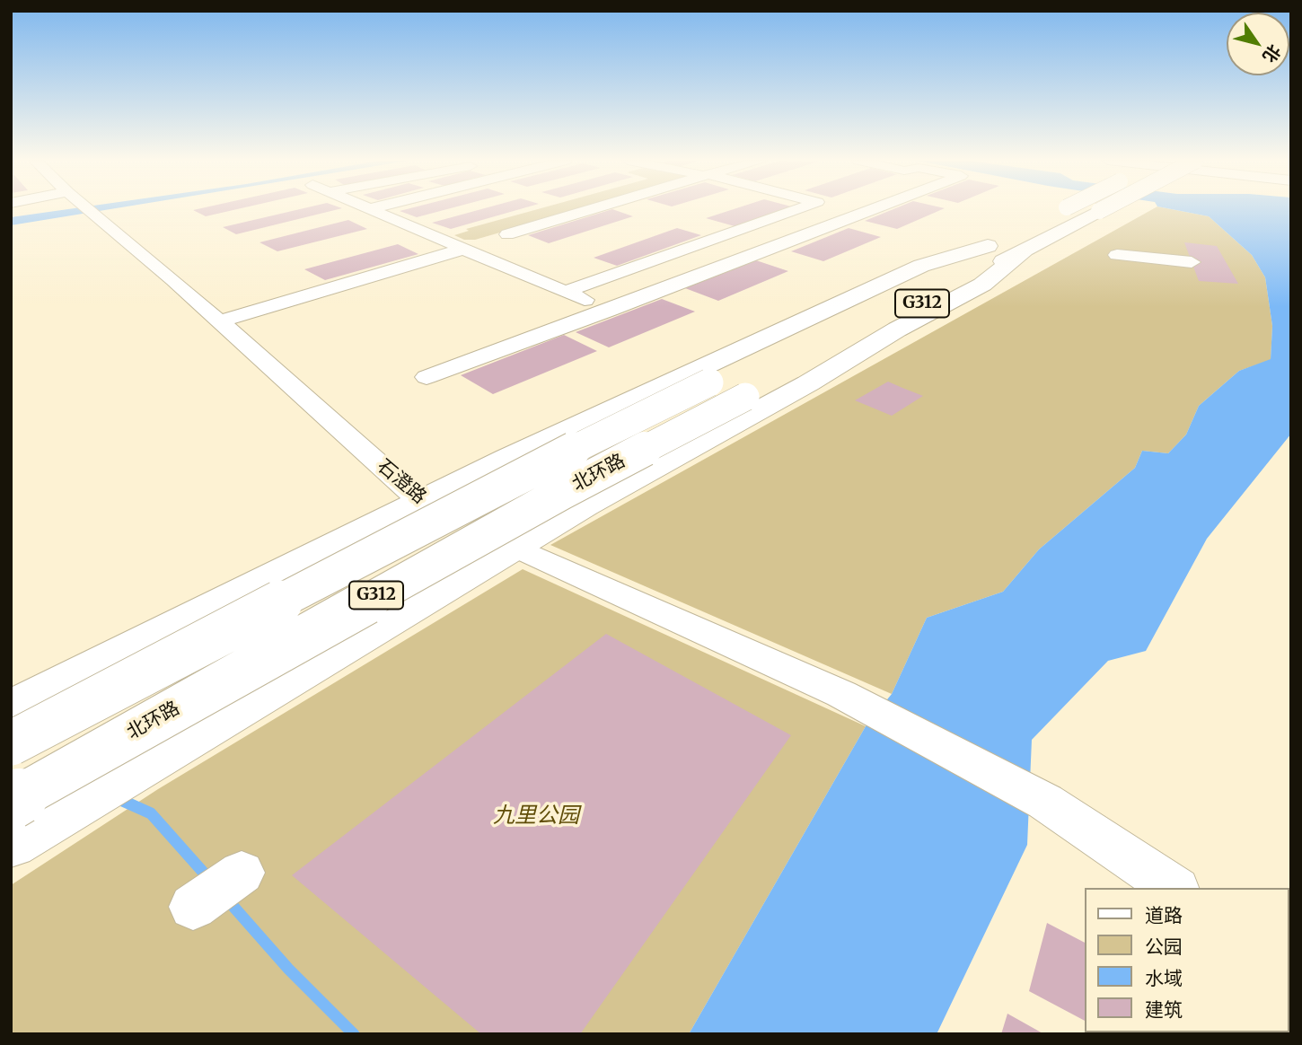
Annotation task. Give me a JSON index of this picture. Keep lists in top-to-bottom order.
{
  "streets": {
    "highway": ["G312", "北环路"],
    "street": ["石澄路"]
  },
  "parks": ["九里公园"],
  "legend": [
    "道路",
    "公园",
    "水域",
    "建筑"
  ],
  "north": "bottom right"
}
